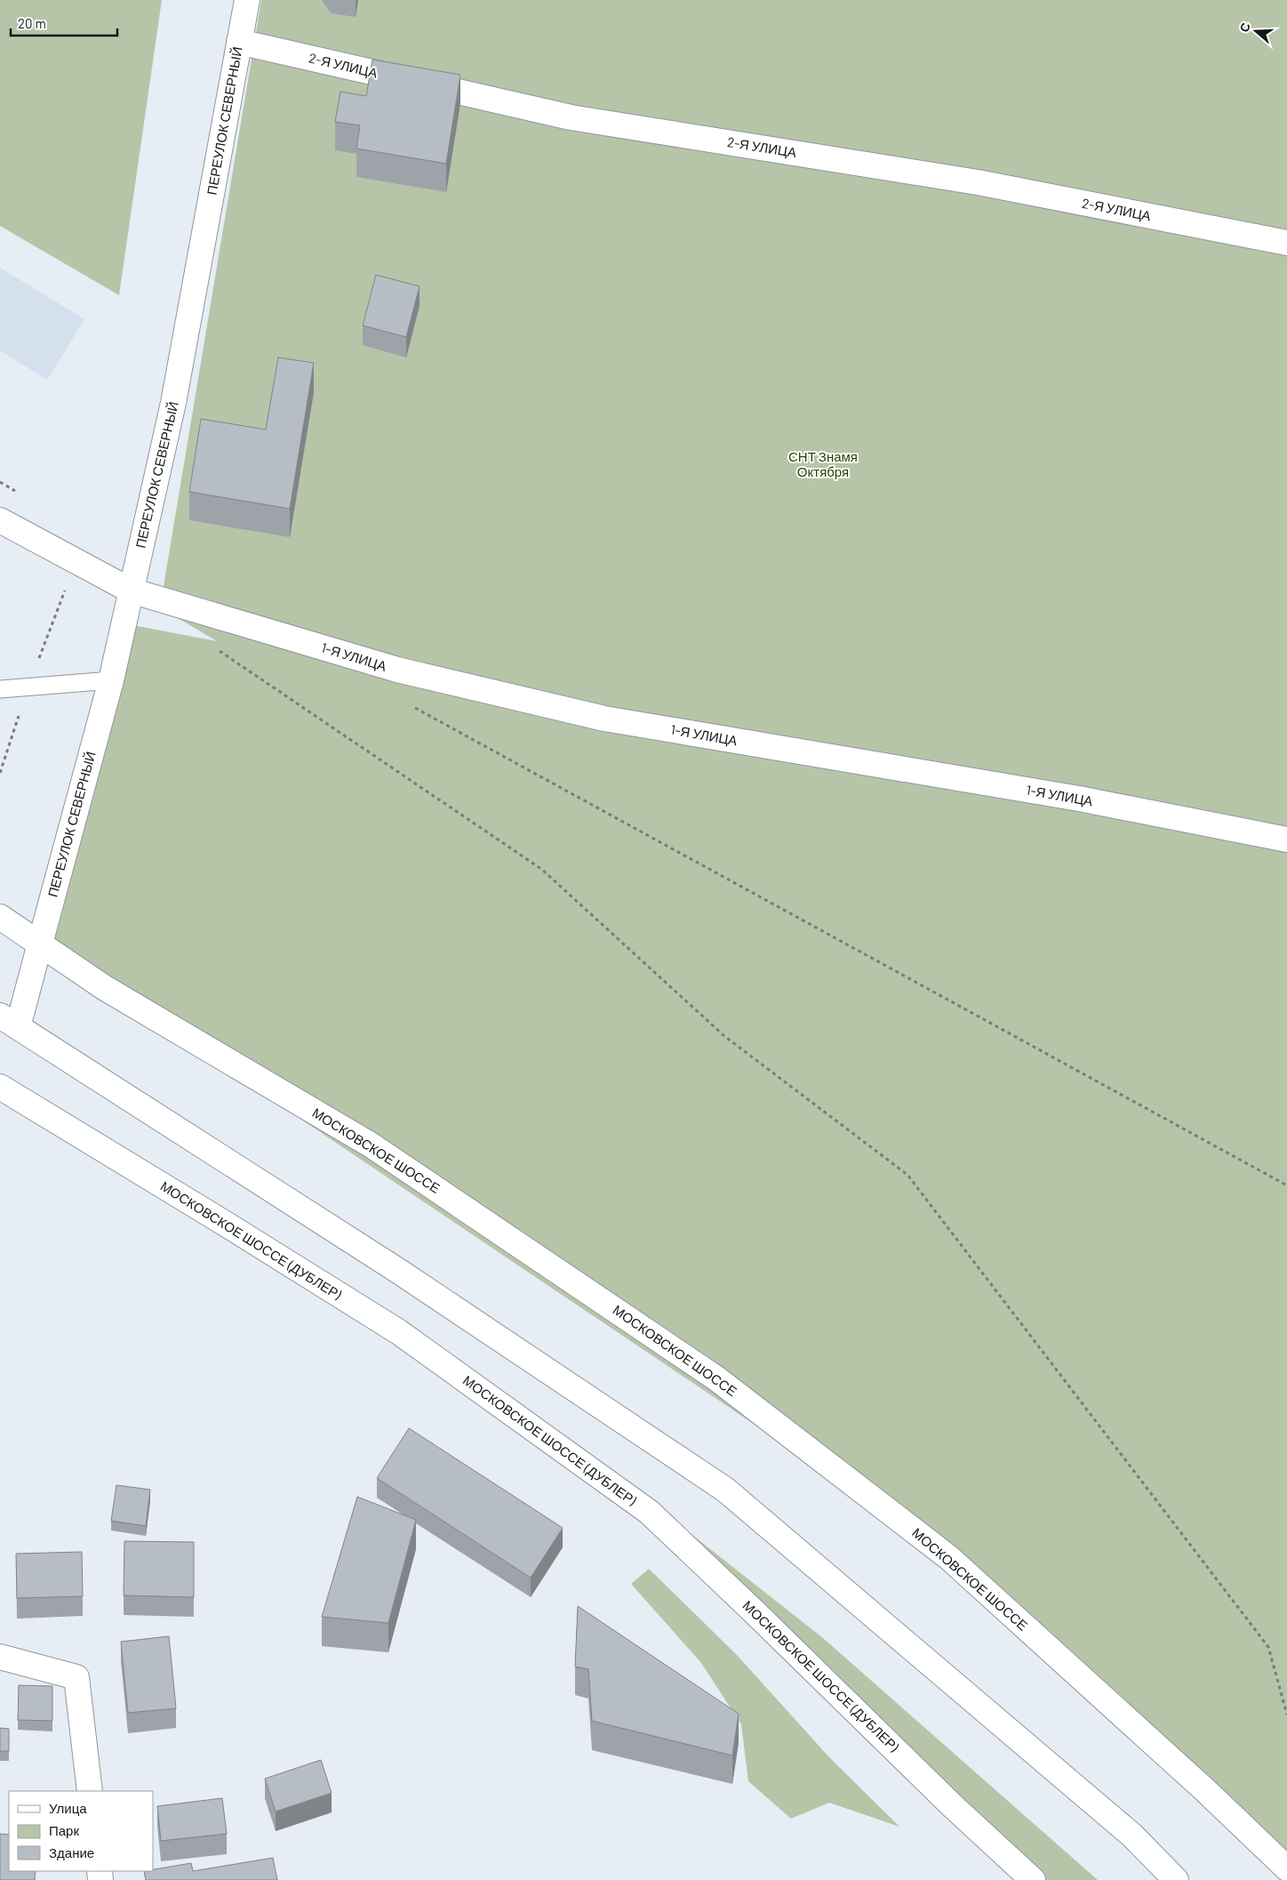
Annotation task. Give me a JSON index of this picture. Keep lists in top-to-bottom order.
{
  "streets": {
    "street": [
      "2-Я УЛИЦА",
      "ПЕРЕУЛОК СЕВЕРНЫЙ",
      "1-Я УЛИЦА",
      "МОСКОВСКОЕ ШОССЕ",
      "МОСКОВСКОЕ ШОССЕ (ДУБЛЕР)"
    ]
  },
  "crossings": [
    ["2-Я УЛИЦА", "ПЕРЕУЛОК СЕВЕРНЫЙ"],
    ["ПЕРЕУЛОК СЕВЕРНЫЙ", "1-Я УЛИЦА"],
    ["ПЕРЕУЛОК СЕВЕРНЫЙ", "МОСКОВСКОЕ ШОССЕ"]
  ],
  "parks": ["СНТ Знамя Октября"],
  "legend": ["Улица", "Парк", "Здание"],
  "scale_bar": "20 m",
  "north": "left"
}
